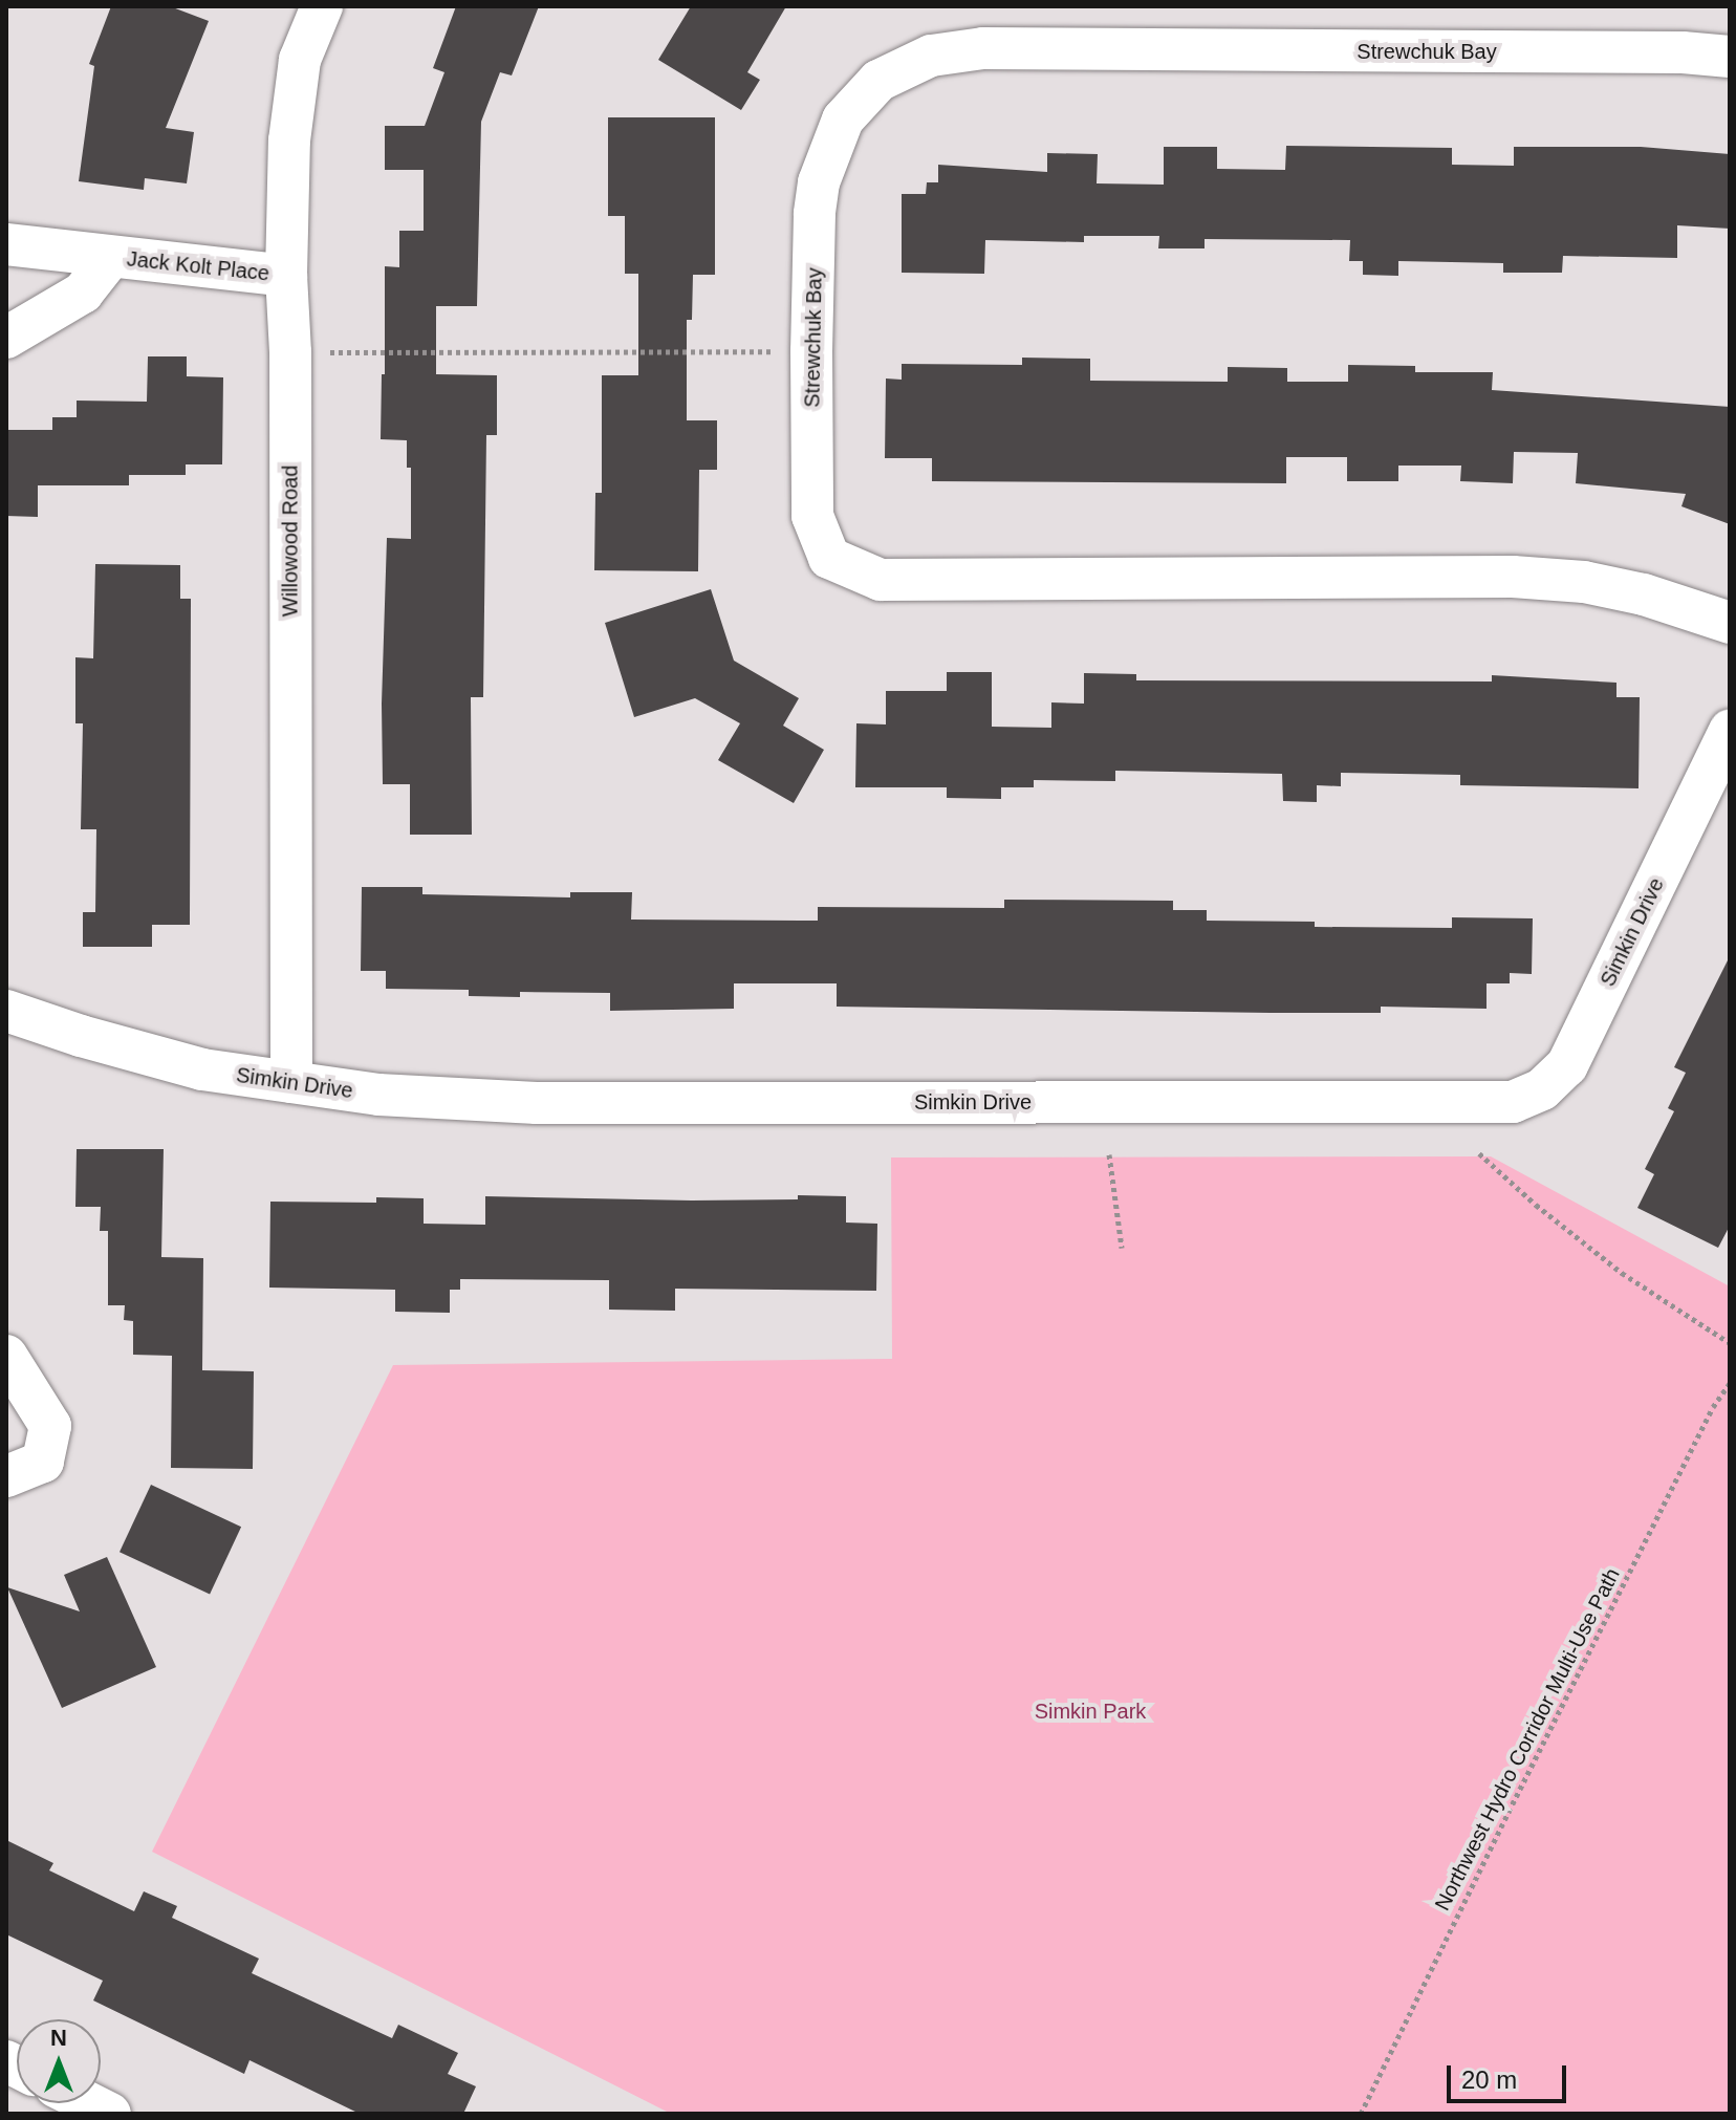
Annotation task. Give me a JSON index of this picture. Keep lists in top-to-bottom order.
{
  "streets": {
    "street": [
      "Strewchuk Bay",
      "Jack Kolt Place",
      "Willowood Road",
      "Simkin Drive"
    ],
    "path": ["Northwest Hydro Corridor Multi-Use Path"]
  },
  "crossings": [
    ["Jack Kolt Place", "Willowood Road"],
    ["Willowood Road", "Simkin Drive"]
  ],
  "parks": ["Simkin Park"],
  "scale_bar": "20 m",
  "north": "top"
}
